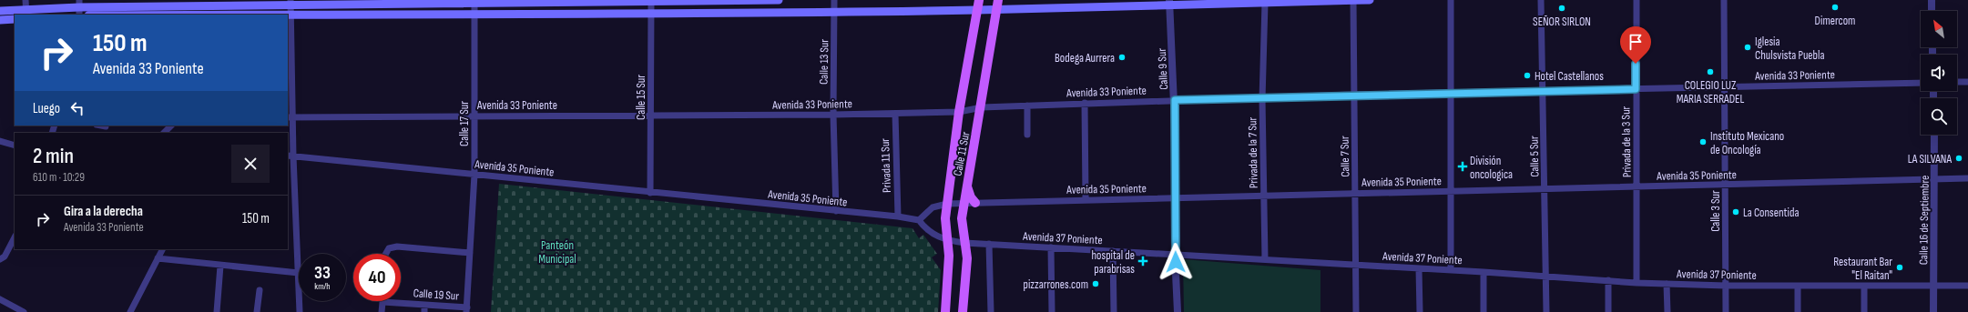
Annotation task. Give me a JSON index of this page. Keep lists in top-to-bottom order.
{
  "streets": {
    "main road": ["Calle 11 Sur"],
    "street": [
      "Calle 13 Sur",
      "Calle 9 Sur",
      "Avenida 33 Poniente",
      "Calle 15 Sur",
      "Calle 17 Sur",
      "Privada de la 3 Sur",
      "Privada de la 7 Sur",
      "Calle 7 Sur",
      "Calle 5 Sur",
      "Privada 11 Sur",
      "Avenida 35 Poniente",
      "Calle 3 Sur",
      "Calle 16 de Septiembre",
      "Avenida 37 Poniente",
      "Calle 19 Sur"
    ]
  },
  "crossings": [
    ["Calle 13 Sur", "Avenida 33 Poniente"],
    ["Calle 13 Sur", "Avenida 35 Poniente"],
    ["Calle 9 Sur", "Avenida 33 Poniente"],
    ["Calle 9 Sur", "Avenida 35 Poniente"],
    ["Calle 9 Sur", "Avenida 37 Poniente"],
    ["Avenida 33 Poniente", "Calle 15 Sur"],
    ["Avenida 33 Poniente", "Calle 17 Sur"],
    ["Avenida 33 Poniente", "Privada de la 3 Sur"],
    ["Avenida 33 Poniente", "Privada de la 7 Sur"],
    ["Avenida 33 Poniente", "Calle 11 Sur"],
    ["Avenida 33 Poniente", "Calle 7 Sur"],
    ["Avenida 33 Poniente", "Calle 5 Sur"],
    ["Avenida 33 Poniente", "Privada 11 Sur"],
    ["Avenida 33 Poniente", "Calle 3 Sur"],
    ["Calle 15 Sur", "Avenida 35 Poniente"],
    ["Calle 17 Sur", "Avenida 35 Poniente"],
    ["Calle 17 Sur", "Calle 19 Sur"],
    ["Privada de la 3 Sur", "Avenida 35 Poniente"],
    ["Privada de la 3 Sur", "Avenida 37 Poniente"],
    ["Privada de la 7 Sur", "Avenida 35 Poniente"],
    ["Privada de la 7 Sur", "Avenida 37 Poniente"],
    ["Calle 11 Sur", "Avenida 35 Poniente"],
    ["Calle 11 Sur", "Avenida 37 Poniente"],
    ["Calle 7 Sur", "Avenida 35 Poniente"],
    ["Calle 7 Sur", "Avenida 37 Poniente"],
    ["Calle 5 Sur", "Avenida 35 Poniente"],
    ["Calle 5 Sur", "Avenida 37 Poniente"],
    ["Privada 11 Sur", "Avenida 35 Poniente"],
    ["Avenida 35 Poniente", "Calle 3 Sur"],
    ["Avenida 35 Poniente", "Calle 16 de Septiembre"],
    ["Avenida 35 Poniente", "Avenida 37 Poniente"],
    ["Calle 3 Sur", "Avenida 37 Poniente"],
    ["Calle 16 de Septiembre", "Avenida 37 Poniente"]
  ],
  "parks": ["Panteón Municipal"],
  "places": {
    "other": [
      "Dimercom",
      "SEÑOR SIRLON",
      "Iglesia Chulsvista Puebla",
      "Bodega Aurrera",
      "COLEGIO LUZ MARIA SERRADEL",
      "Hotel Castellanos",
      "Instituto Mexicano de Oncología",
      "LA SILVANA",
      "La Consentida",
      "Restaurant Bar \"El Raitan\"",
      "pizzarrones.com"
    ],
    "health": ["División oncologica", "hospital de parabrisas"]
  },
  "north": "top left",
  "page": {
    "turn": ["150 m", "Avenida 33 Poniente"],
    "then": "Luego",
    "heading": ["2 min", "610 m · 10:29"],
    "list": [
      {
        "name": "Gira a la derecha",
        "note": "Avenida 33 Poniente",
        "value": "150 m"
      }
    ],
    "speed": "33 km/h",
    "limit": "40"
  }
}
